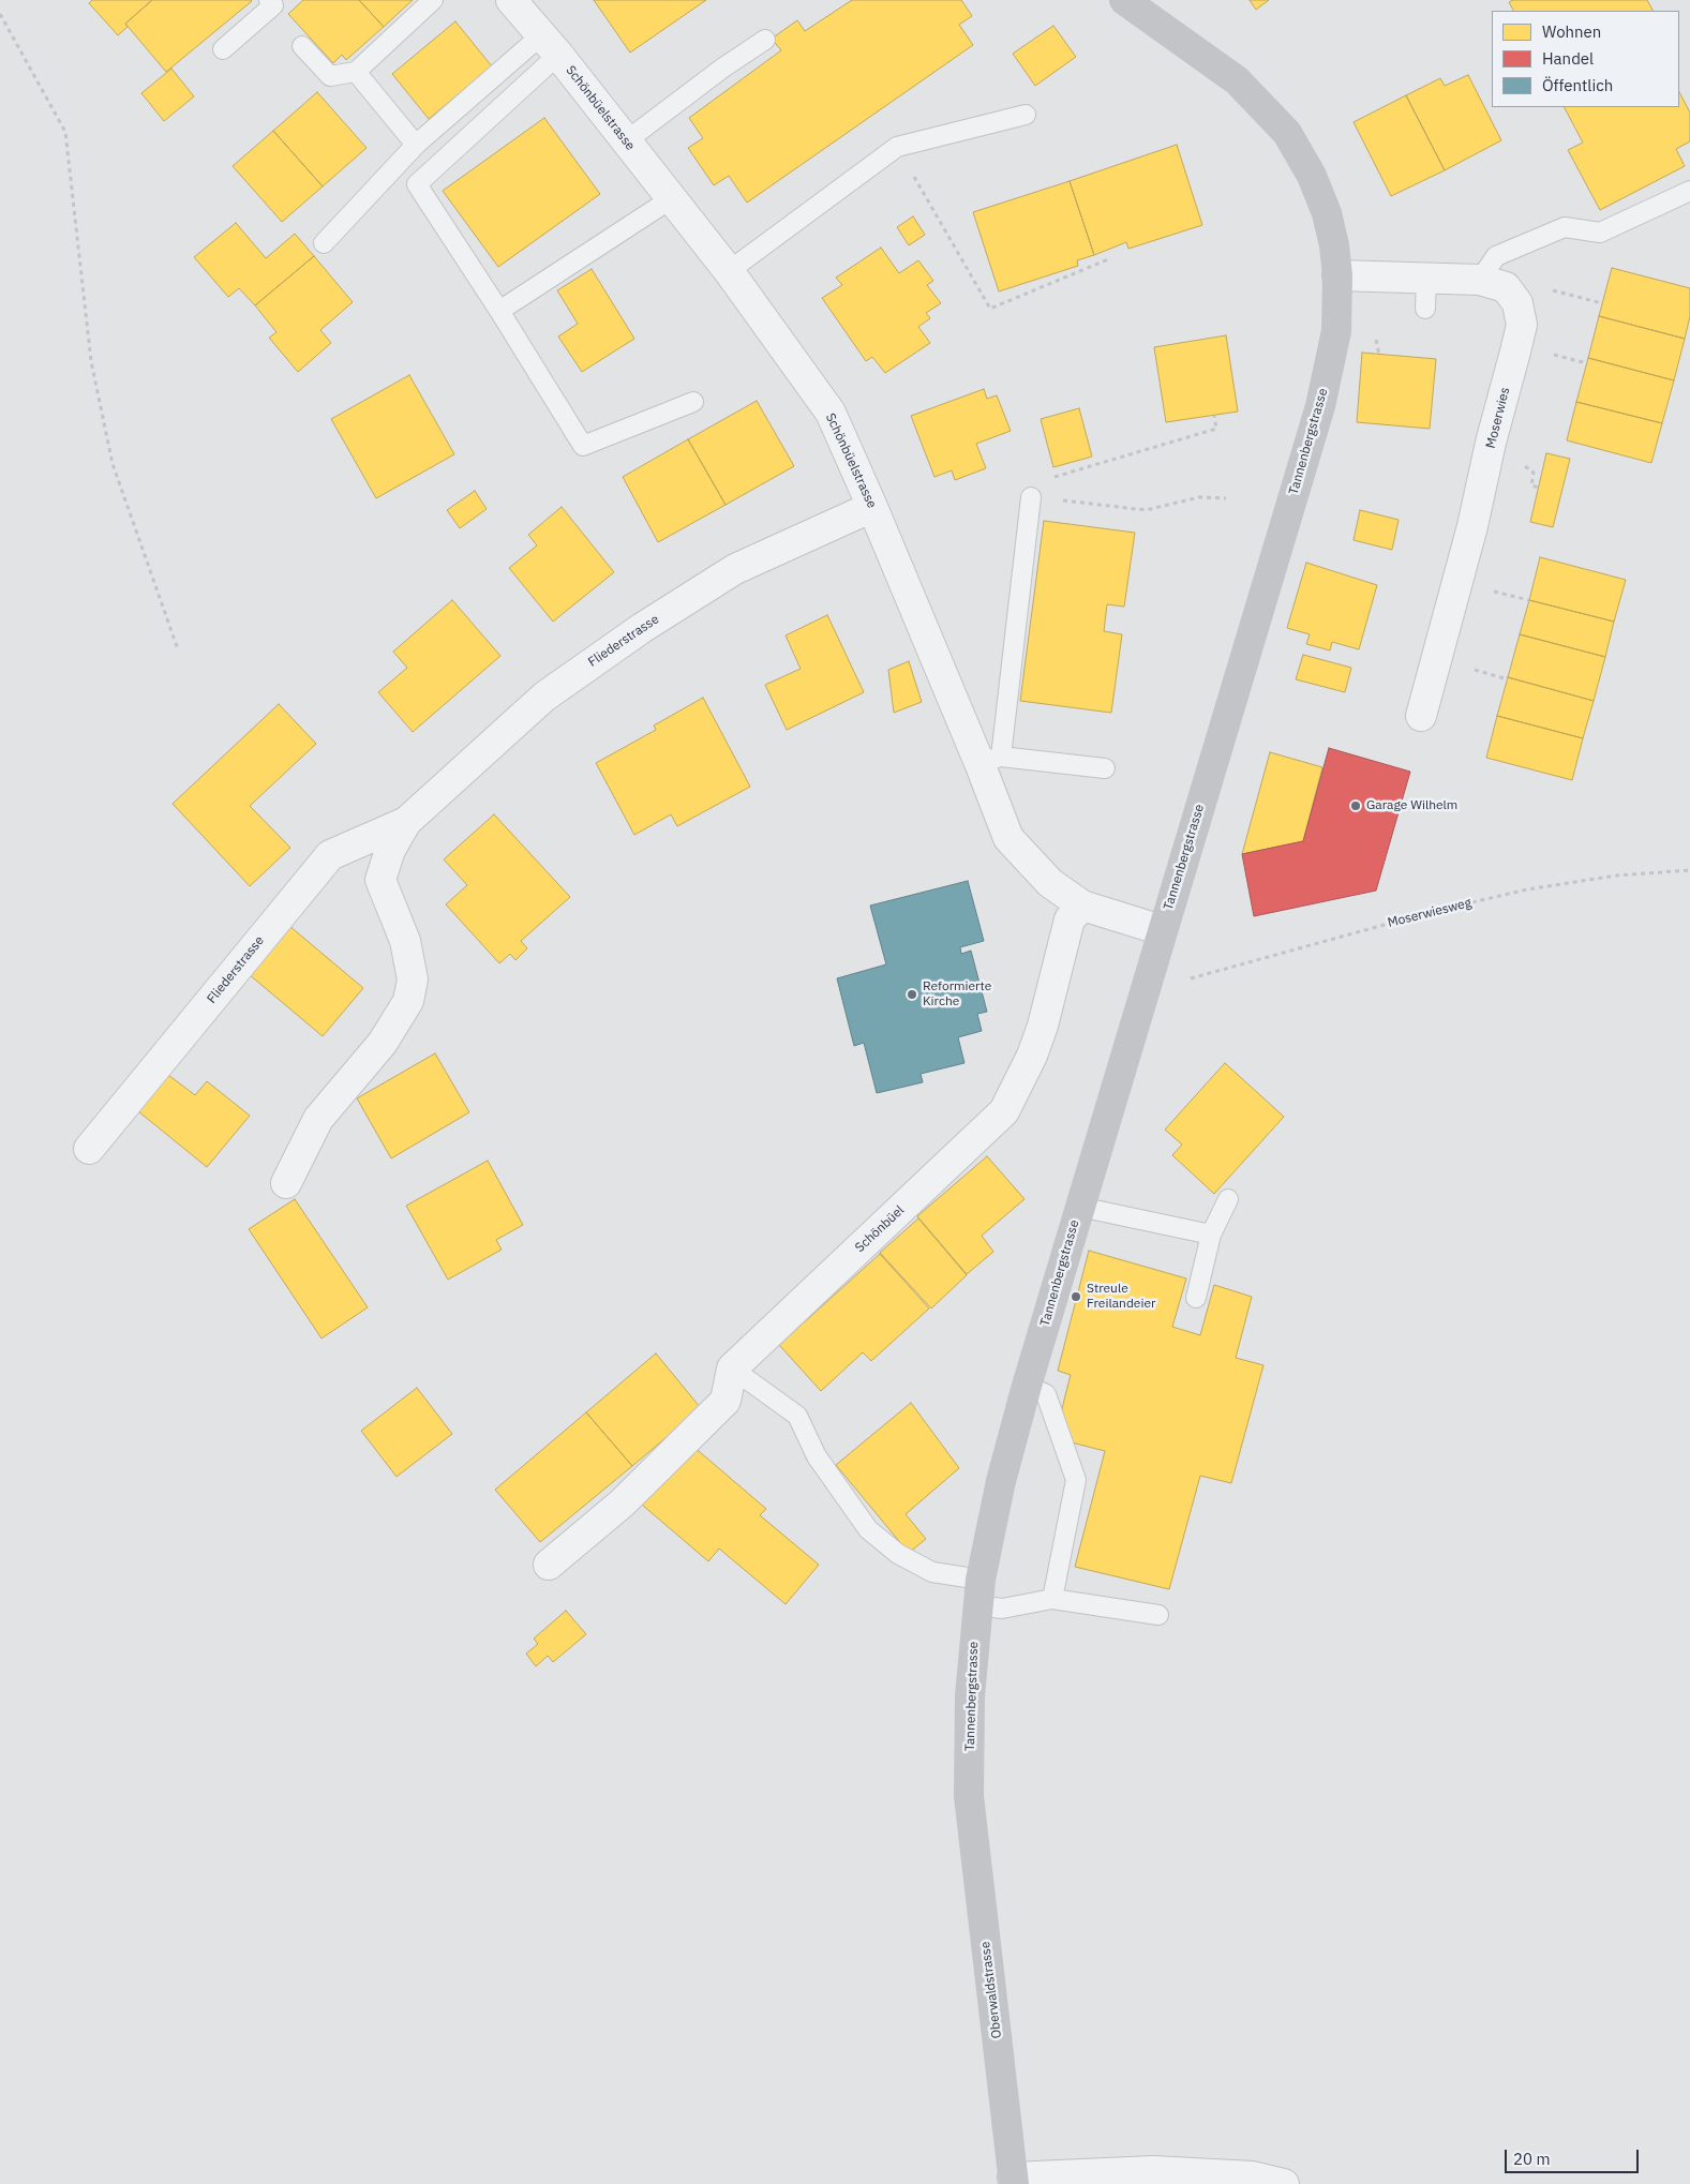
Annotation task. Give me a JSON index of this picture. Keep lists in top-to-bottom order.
{
  "streets": {
    "street": [
      "Schönbüelstrasse",
      "Moserwies",
      "Tannenbergstrasse",
      "Fliederstrasse",
      "Schönbüel",
      "Oberwaldstrasse"
    ],
    "path": ["Moserwiesweg"]
  },
  "crossings": [
    ["Schönbüelstrasse", "Fliederstrasse"],
    ["Schönbüelstrasse", "Schönbüel"],
    ["Moserwies", "Tannenbergstrasse"],
    ["Tannenbergstrasse", "Oberwaldstrasse"]
  ],
  "places": ["Garage Wilhelm", "Reformierte Kirche", "Streule Freilandeier"],
  "legend": ["Wohnen", "Handel", "Öffentlich"],
  "scale_bar": "20 m"
}
